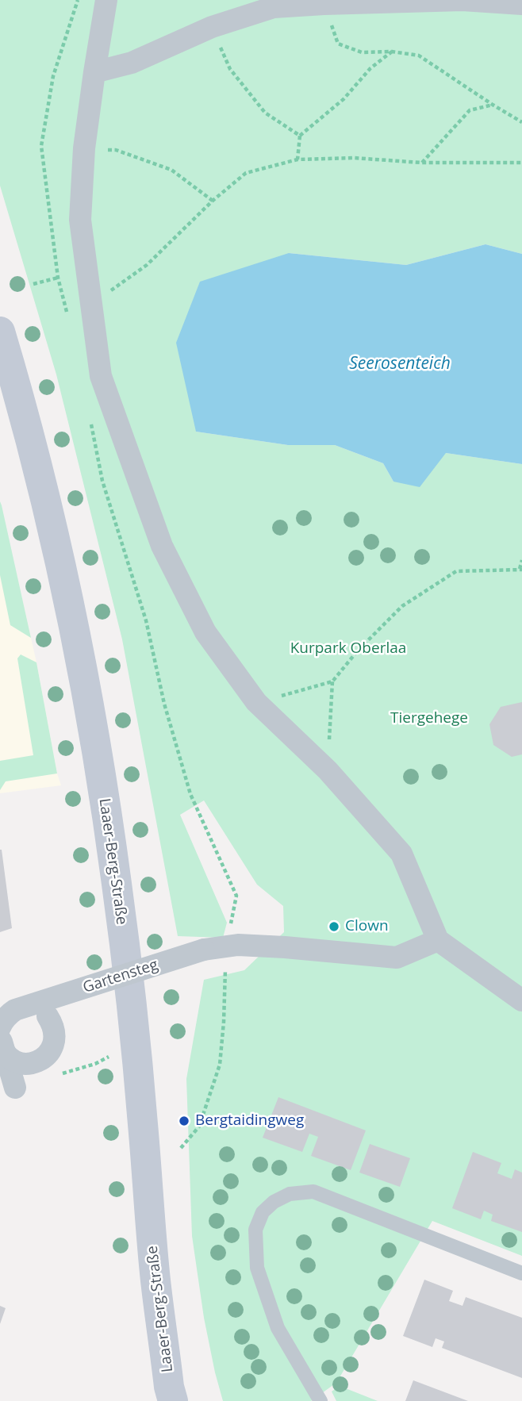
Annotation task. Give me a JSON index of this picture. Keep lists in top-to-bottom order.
{
  "streets": {
    "main road": ["Laaer-Berg-Straße"],
    "street": ["Gartensteg"]
  },
  "water": ["Seerosenteich"],
  "parks": ["Kurpark Oberlaa", "Tiergehege"],
  "places": ["Clown", "Bergtaidingweg"]
}
